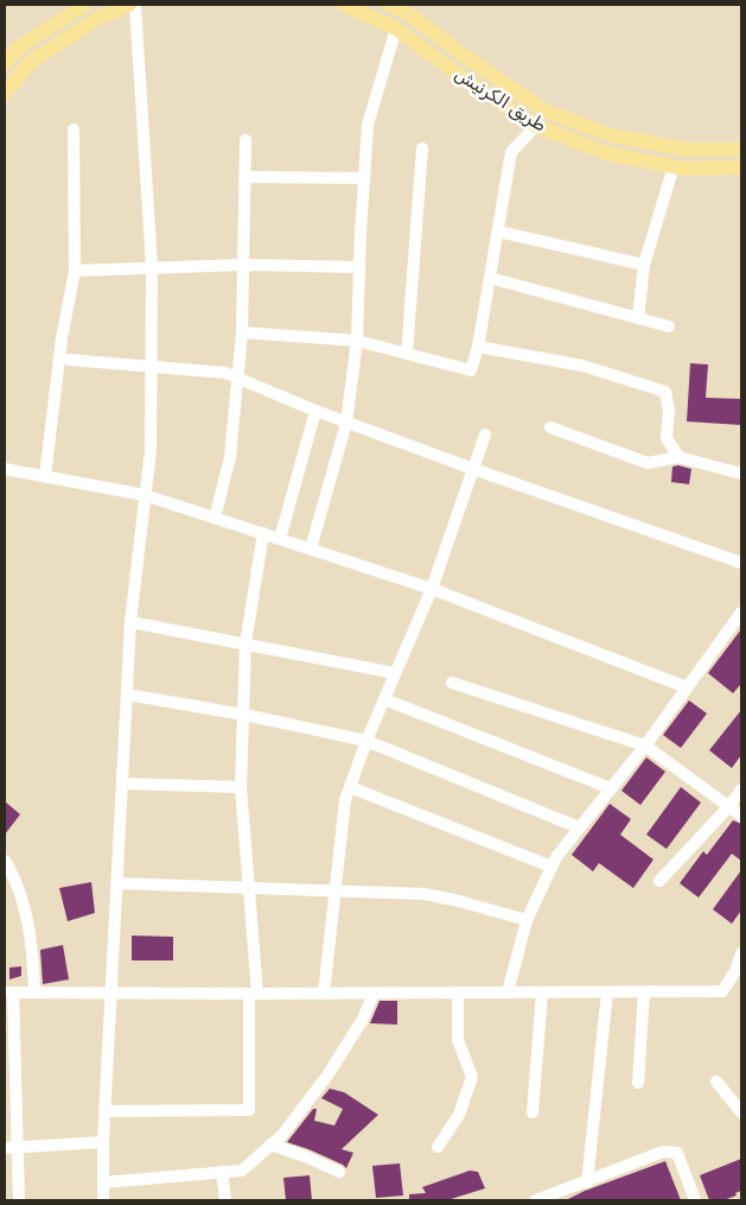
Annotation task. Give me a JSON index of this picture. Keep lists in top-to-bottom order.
{
  "streets": {
    "main road": ["طريق الكرنيش"]
  }
}
